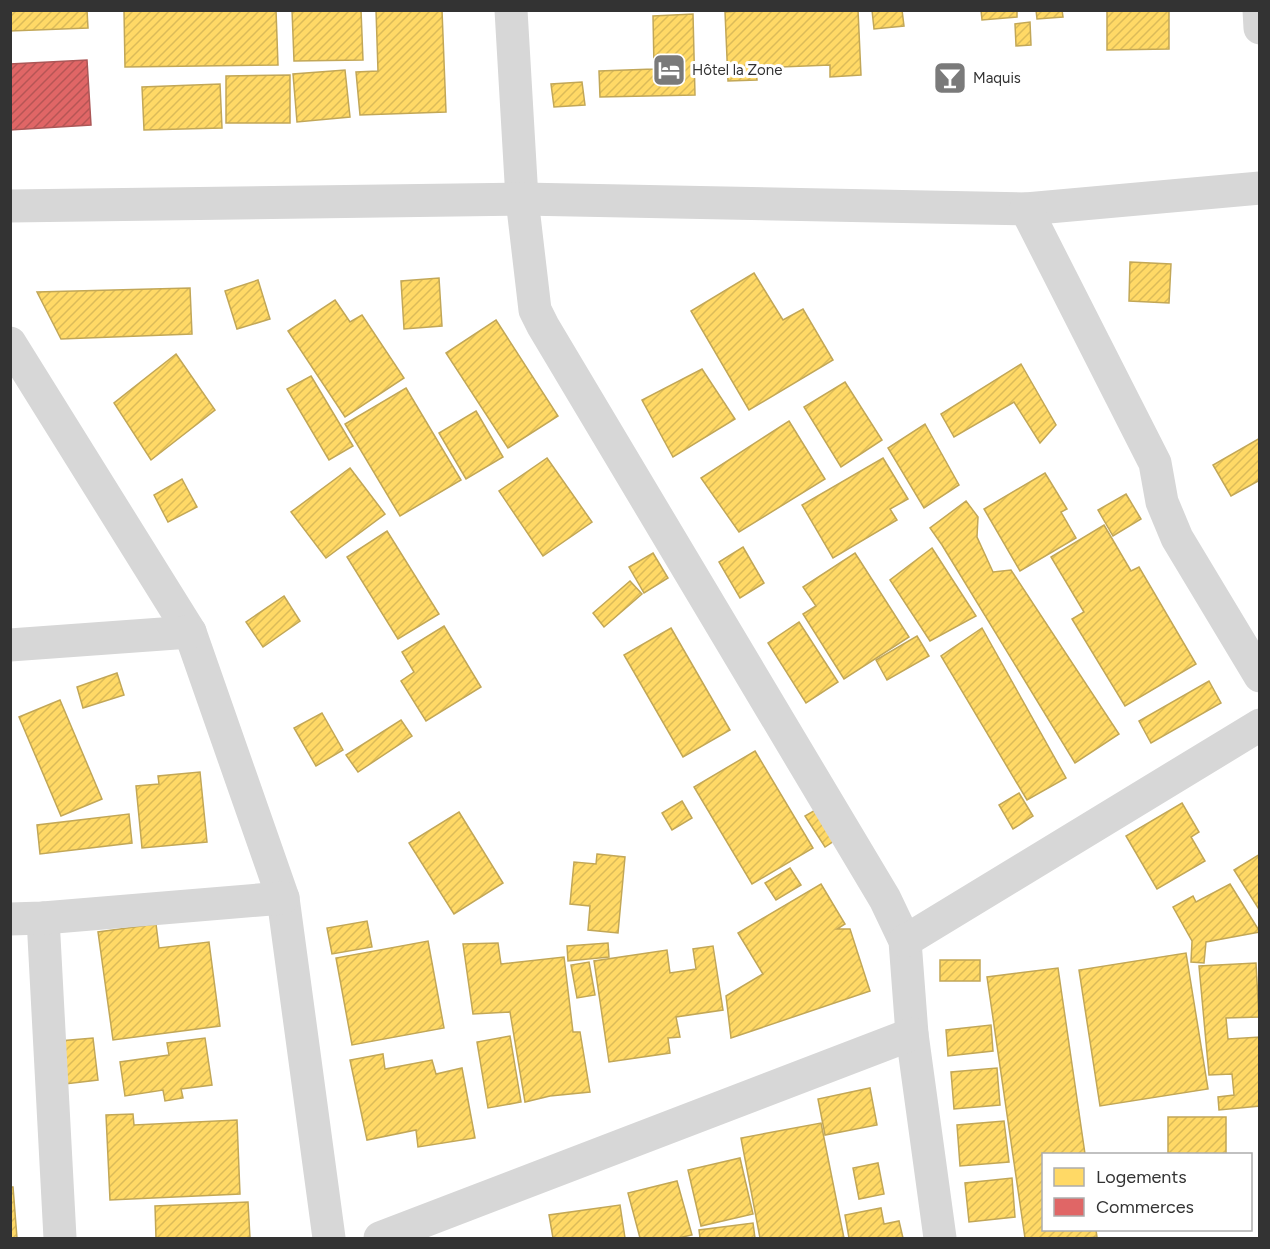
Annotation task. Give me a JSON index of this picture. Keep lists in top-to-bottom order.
{
  "places": {
    "hotel": ["Hôtel la Zone"],
    "bar": ["Maquis"]
  },
  "legend": ["Logements", "Commerces"]
}
